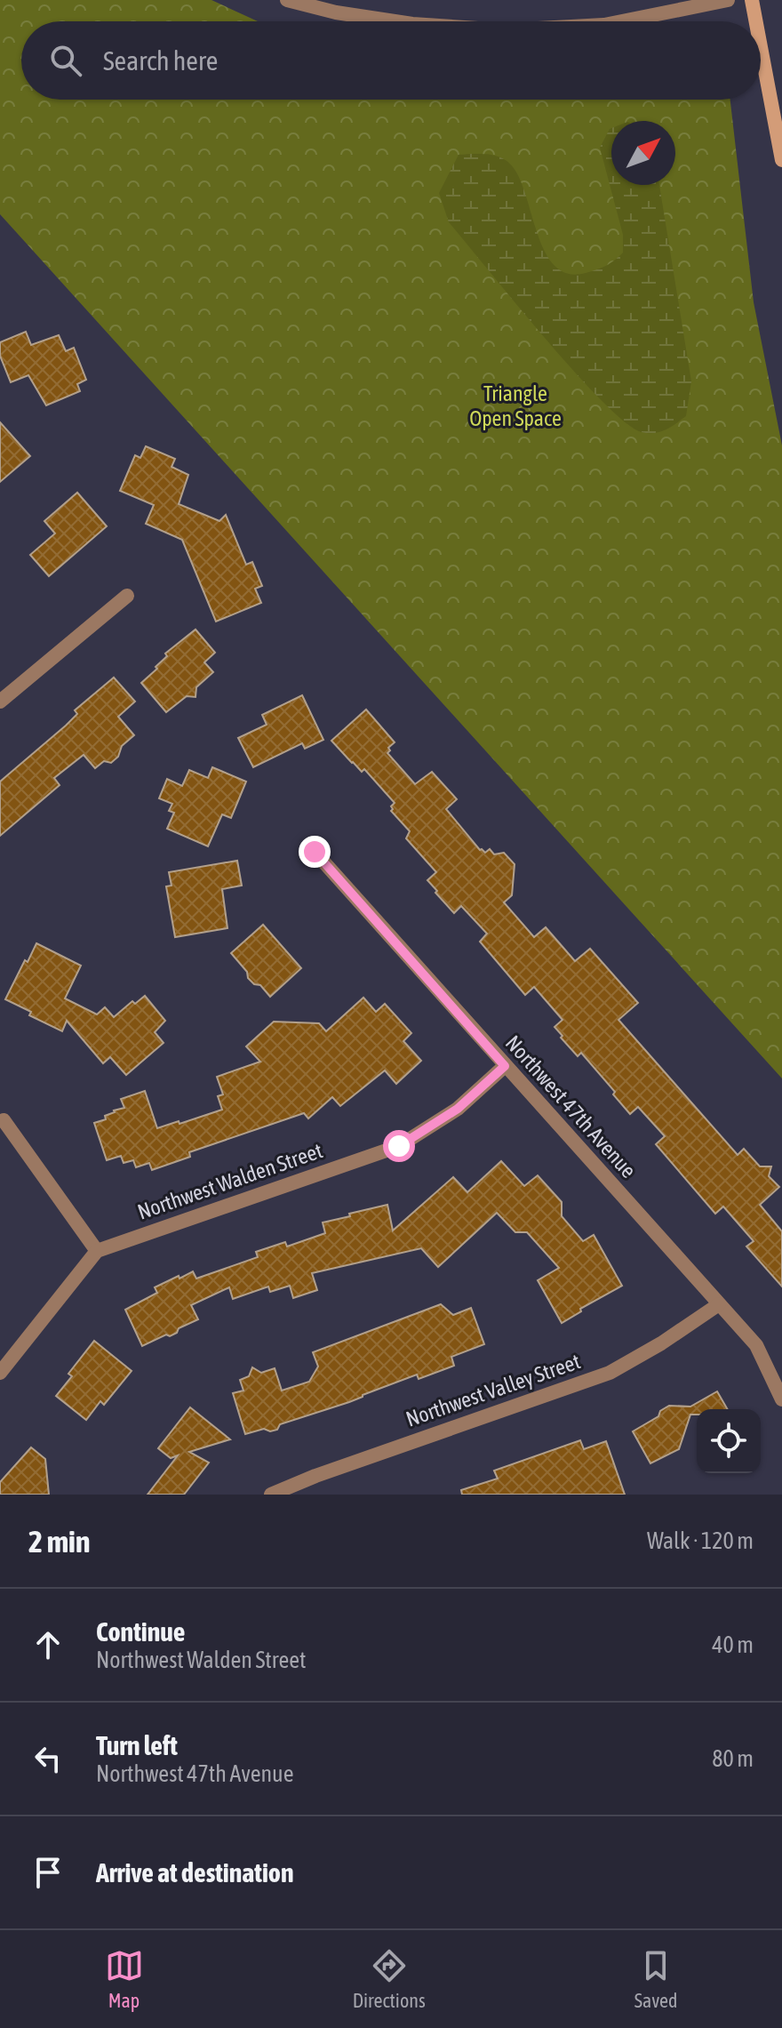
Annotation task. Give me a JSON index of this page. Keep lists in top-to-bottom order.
{
  "streets": {
    "street": ["Northwest 47th Avenue", "Northwest Walden Street", "Northwest Valley Street"]
  },
  "crossings": [
    ["Northwest 47th Avenue", "Northwest Walden Street"],
    ["Northwest 47th Avenue", "Northwest Valley Street"]
  ],
  "parks": ["Triangle Open Space"],
  "north": "top right",
  "page": {
    "search": "Search here",
    "heading": ["2 min", "Walk · 120 m"],
    "list": [
      ["Continue", "Northwest Walden Street", "40 m"],
      ["Turn left", "Northwest 47th Avenue", "80 m"],
      "Arrive at destination"
    ],
    "nav": ["Map", "Directions", "Saved"]
  }
}
